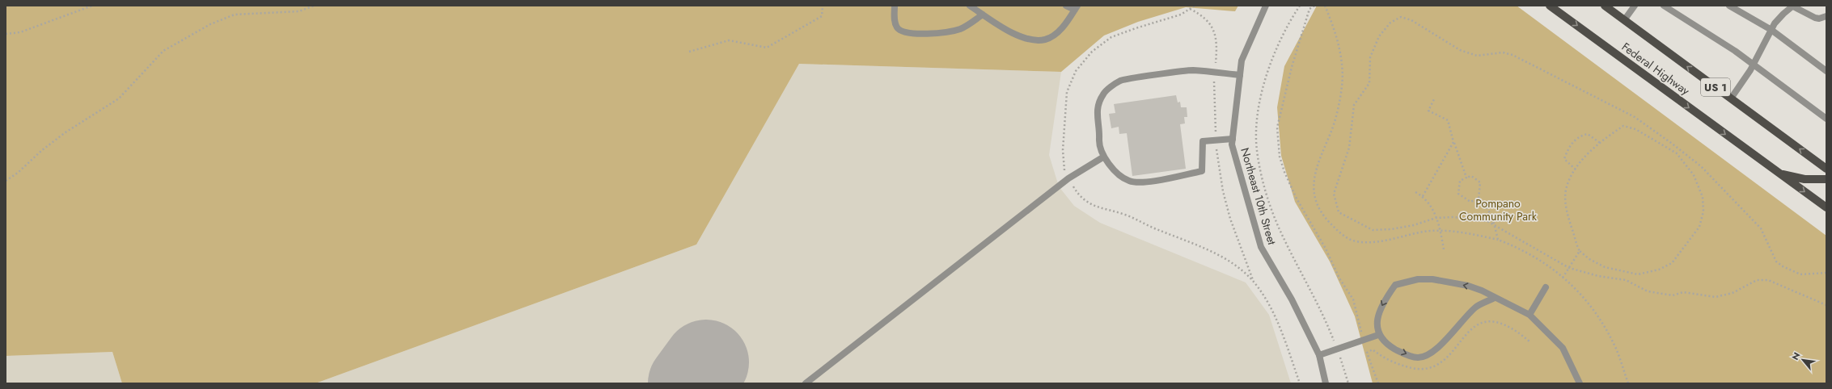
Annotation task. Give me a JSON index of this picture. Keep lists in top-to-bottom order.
{
  "streets": {
    "main road": ["Federal Highway", "US 1"],
    "street": ["Northeast 10th Street"]
  },
  "parks": ["Pompano Community Park"],
  "north": "top left"
}
